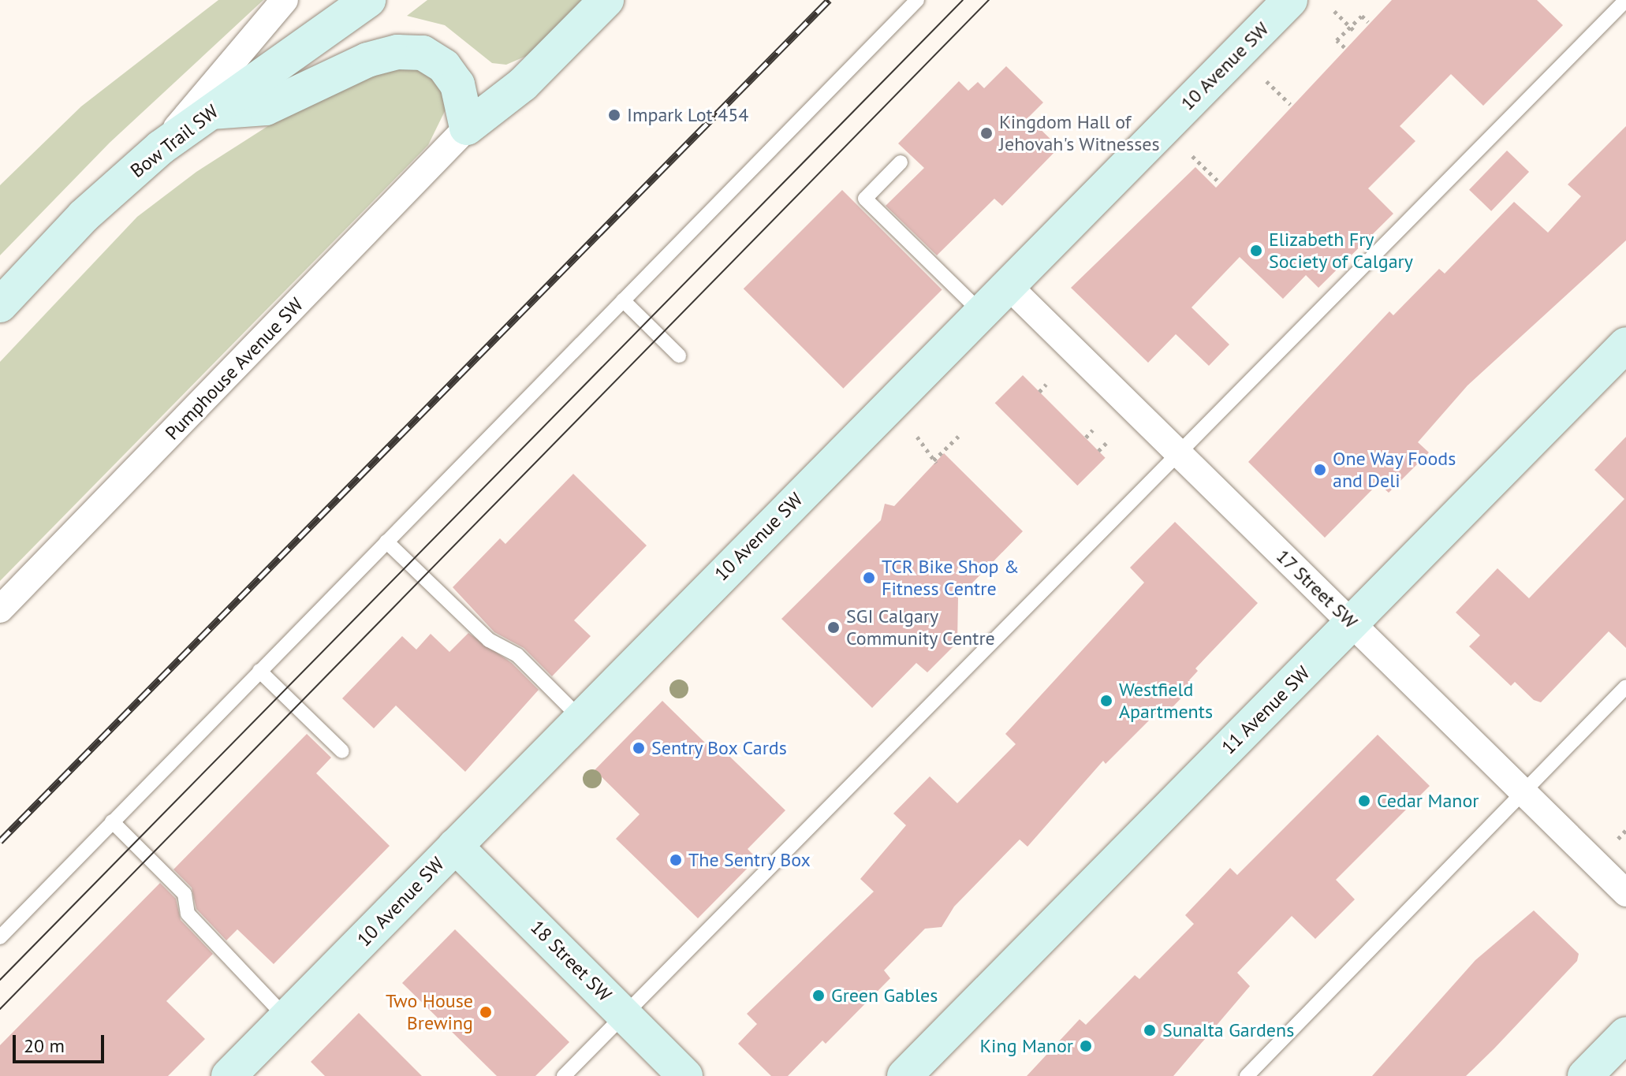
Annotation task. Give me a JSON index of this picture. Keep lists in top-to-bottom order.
{
  "streets": {
    "main road": [
      "10 Avenue SW",
      "Bow Trail SW",
      "11 Avenue SW",
      "18 Street SW"
    ],
    "street": ["Pumphouse Avenue SW", "17 Street SW"]
  },
  "crossings": [
    ["10 Avenue SW", "17 Street SW"],
    ["10 Avenue SW", "18 Street SW"],
    ["17 Street SW", "11 Avenue SW"]
  ],
  "places": [
    "Impark Lot 454",
    "Kingdom Hall of Jehovah's Witnesses",
    "Elizabeth Fry Society of Calgary",
    "One Way Foods and Deli",
    "TCR Bike Shop & Fitness Centre",
    "SGI Calgary Community Centre",
    "Westfield Apartments",
    "Sentry Box Cards",
    "Cedar Manor",
    "The Sentry Box",
    "Green Gables",
    "Two House Brewing",
    "Sunalta Gardens",
    "King Manor"
  ],
  "scale_bar": "20 m"
}
